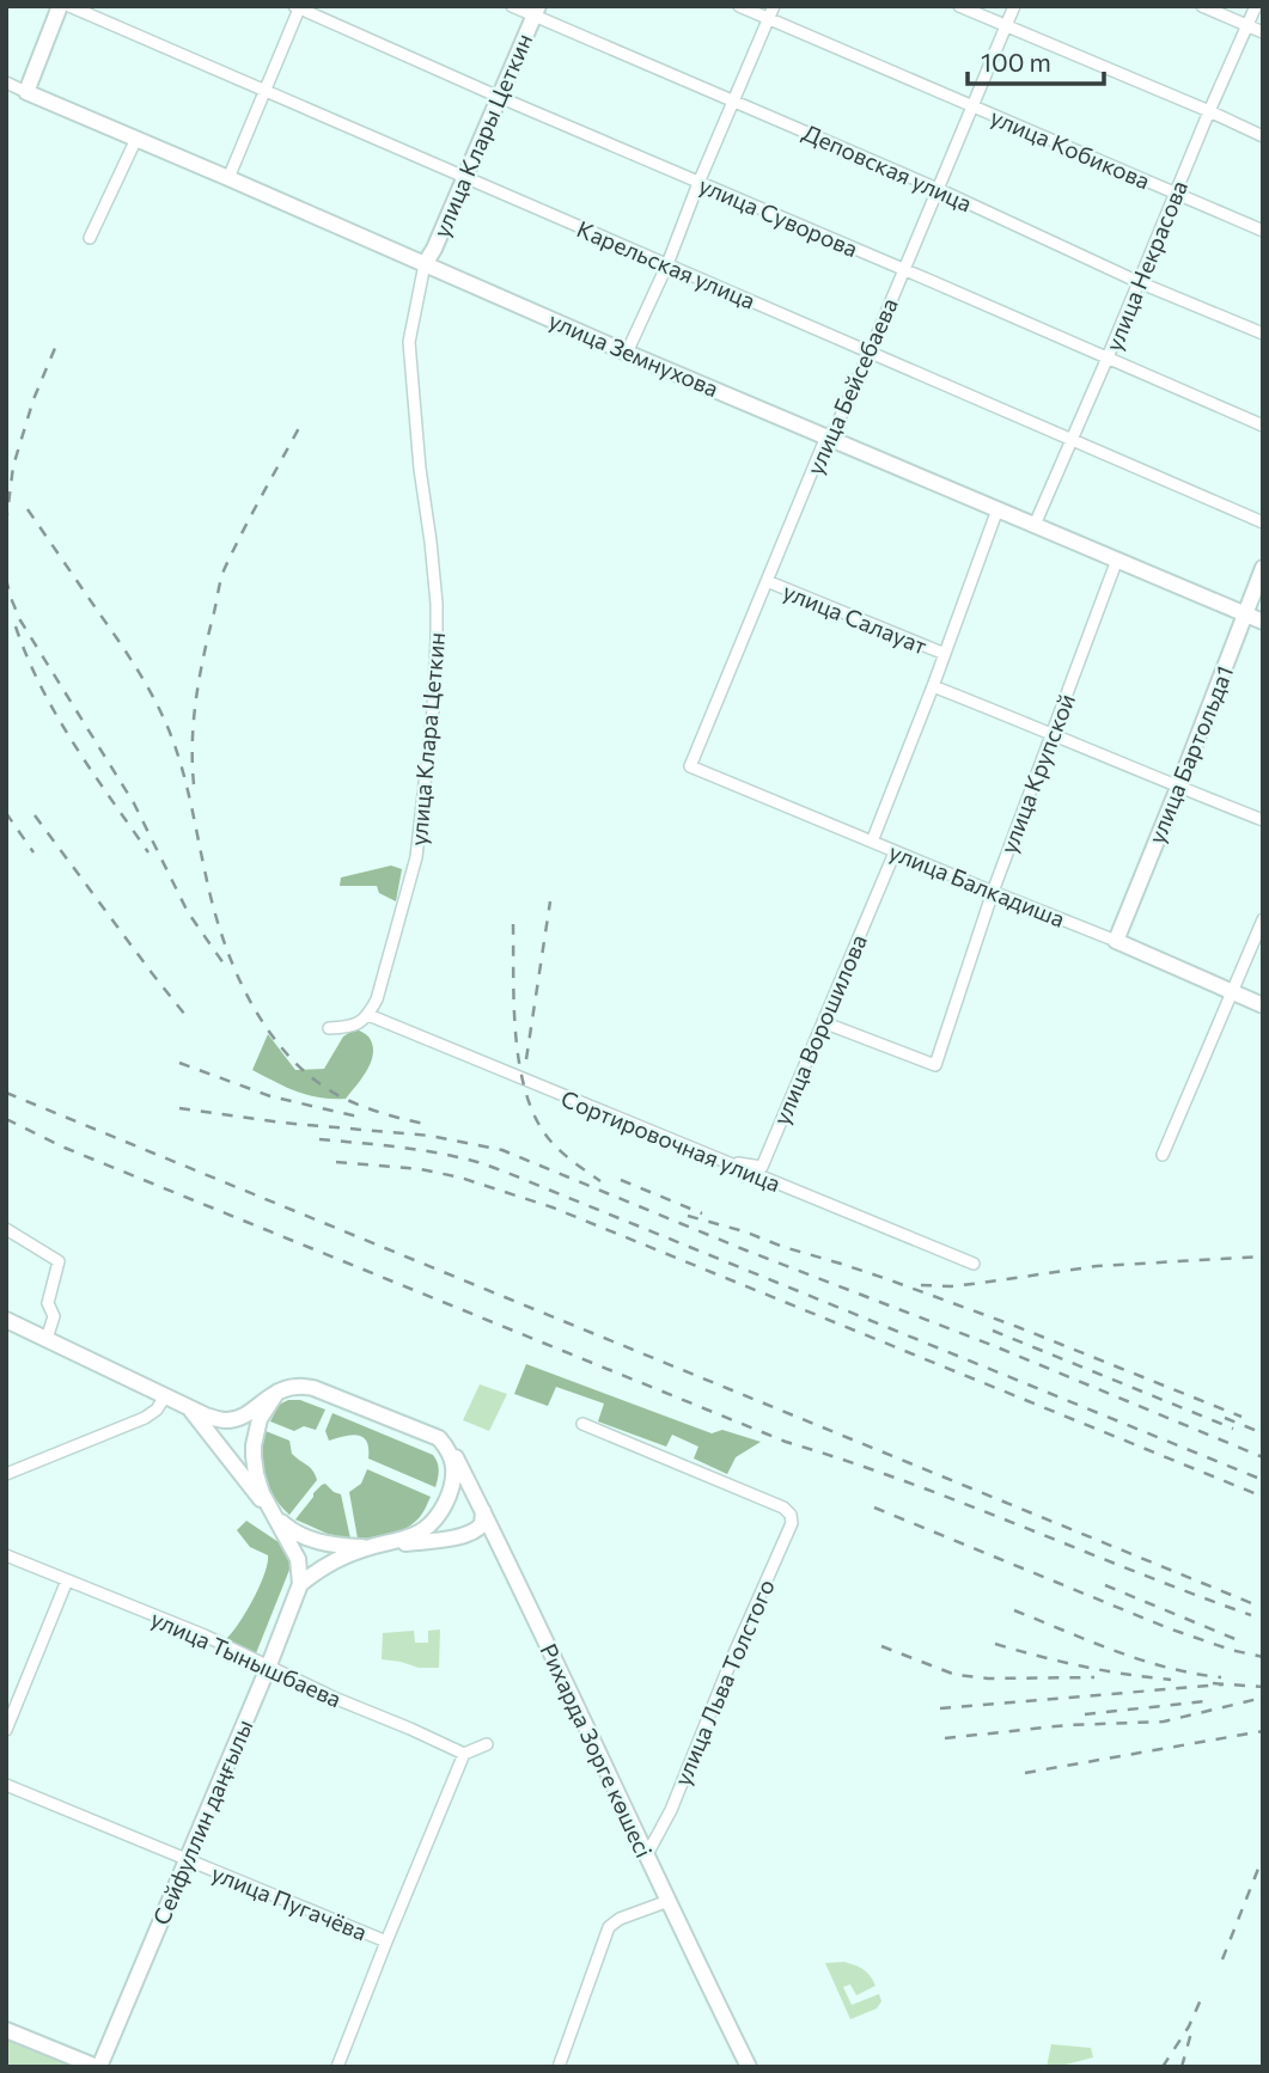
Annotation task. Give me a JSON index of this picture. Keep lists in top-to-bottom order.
{
  "streets": {
    "main road": [
      "улица Клары Цеткин",
      "улица Земнухова",
      "улица Бартольда1",
      "улица Балкадиша",
      "Рихарда Зорге көшесі",
      "Сейфуллин даңғылы"
    ],
    "street": [
      "улица Кобикова",
      "Деповская улица",
      "улица Суворова",
      "Карельская улица",
      "улица Некрасова",
      "улица Бейсебаева",
      "улица Салауат",
      "улица Клара Цеткин",
      "улица Крупской",
      "улица Ворошилова",
      "Сортировочная улица",
      "улица Тынышбаева",
      "улица Льва Толстого",
      "улица Пугачёва"
    ]
  },
  "crossings": [
    ["улица Клары Цеткин", "Деповская улица"],
    ["улица Клары Цеткин", "улица Суворова"],
    ["улица Клары Цеткин", "Карельская улица"],
    ["улица Клары Цеткин", "улица Земнухова"],
    ["улица Клары Цеткин", "улица Клара Цеткин"],
    ["улица Кобикова", "улица Некрасова"],
    ["улица Кобикова", "улица Бейсебаева"],
    ["Деповская улица", "улица Некрасова"],
    ["Деповская улица", "улица Бейсебаева"],
    ["улица Суворова", "улица Некрасова"],
    ["улица Суворова", "улица Бейсебаева"],
    ["Карельская улица", "улица Некрасова"],
    ["Карельская улица", "улица Бейсебаева"],
    ["улица Некрасова", "улица Земнухова"],
    ["улица Земнухова", "улица Бейсебаева"],
    ["улица Земнухова", "улица Клара Цеткин"],
    ["улица Земнухова", "улица Бартольда1"],
    ["улица Земнухова", "улица Крупской"],
    ["улица Бейсебаева", "улица Салауат"],
    ["улица Бейсебаева", "улица Балкадиша"],
    ["улица Салауат", "улица Бартольда1"],
    ["улица Салауат", "улица Крупской"],
    ["улица Клара Цеткин", "Сортировочная улица"],
    ["улица Бартольда1", "улица Балкадиша"],
    ["улица Крупской", "улица Балкадиша"],
    ["улица Крупской", "улица Ворошилова"],
    ["улица Балкадиша", "улица Ворошилова"],
    ["улица Ворошилова", "Сортировочная улица"],
    ["улица Тынышбаева", "Сейфуллин даңғылы"],
    ["улица Льва Толстого", "Рихарда Зорге көшесі"],
    ["Сейфуллин даңғылы", "улица Пугачёва"]
  ],
  "scale_bar": "100 m"
}
